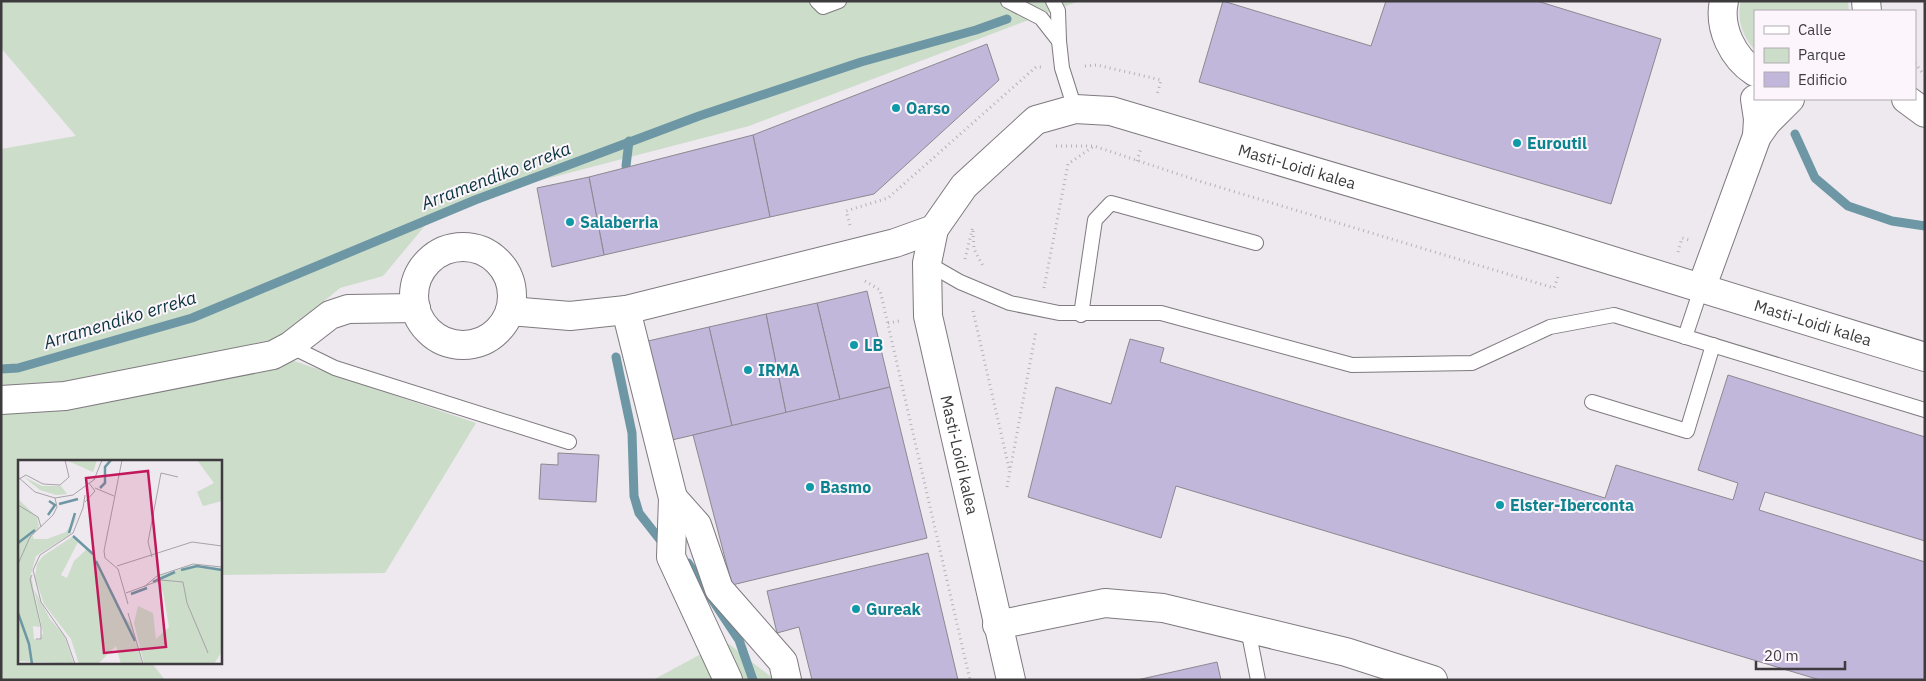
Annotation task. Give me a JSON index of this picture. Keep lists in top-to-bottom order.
{
  "streets": {
    "street": ["Masti-Loidi kalea"]
  },
  "water": ["Arramendiko erreka"],
  "places": [
    "Oarso",
    "Euroutil",
    "Salaberria",
    "LB",
    "IRMA",
    "Basmo",
    "Elster-Iberconta",
    "Gureak"
  ],
  "legend": ["Calle", "Parque", "Edificio"],
  "scale_bar": "20 m"
}
